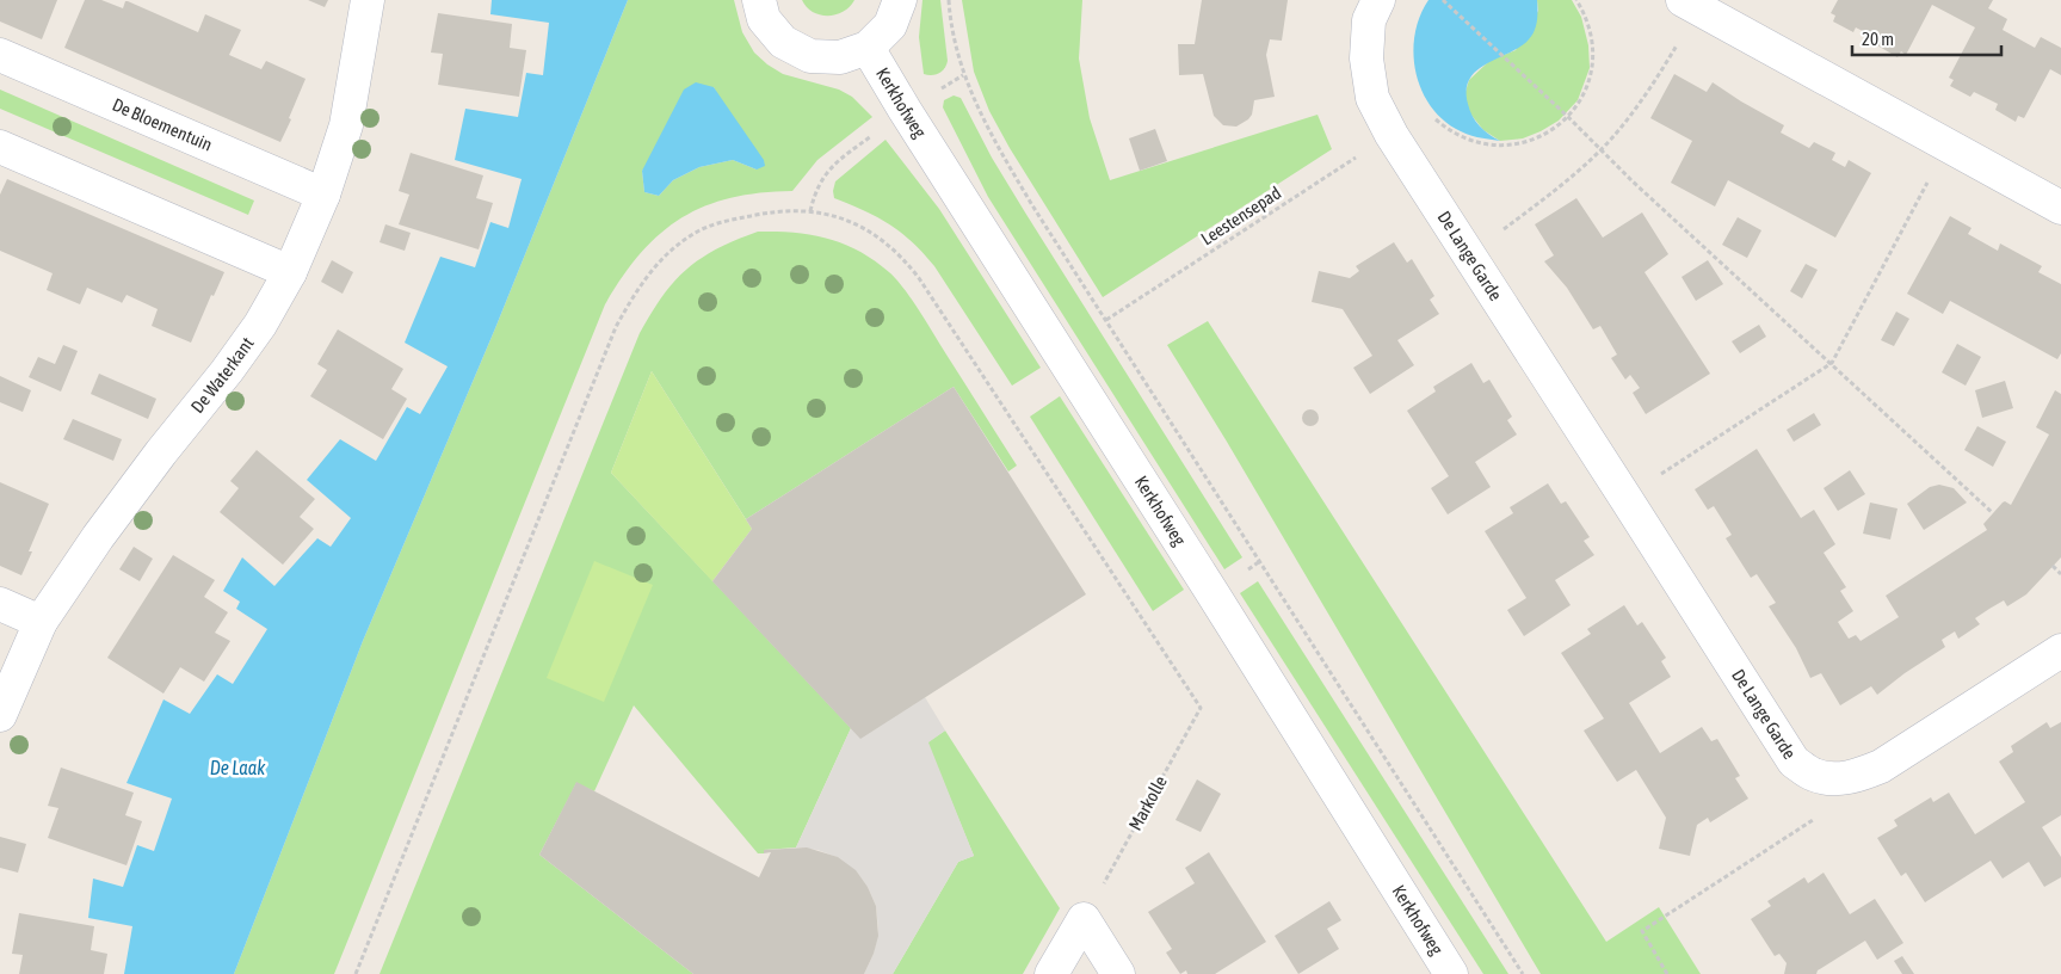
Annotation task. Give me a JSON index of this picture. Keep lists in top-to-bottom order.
{
  "streets": {
    "street": [
      "Kerkhofweg",
      "De Bloementuin",
      "De Lange Garde",
      "De Waterkant"
    ],
    "path": ["Leestensepad", "Markolle"]
  },
  "crossings": [
    ["De Bloementuin", "De Waterkant"],
    ["Leestensepad", "De Lange Garde"]
  ],
  "water": ["De Laak"],
  "scale_bar": "20 m"
}
